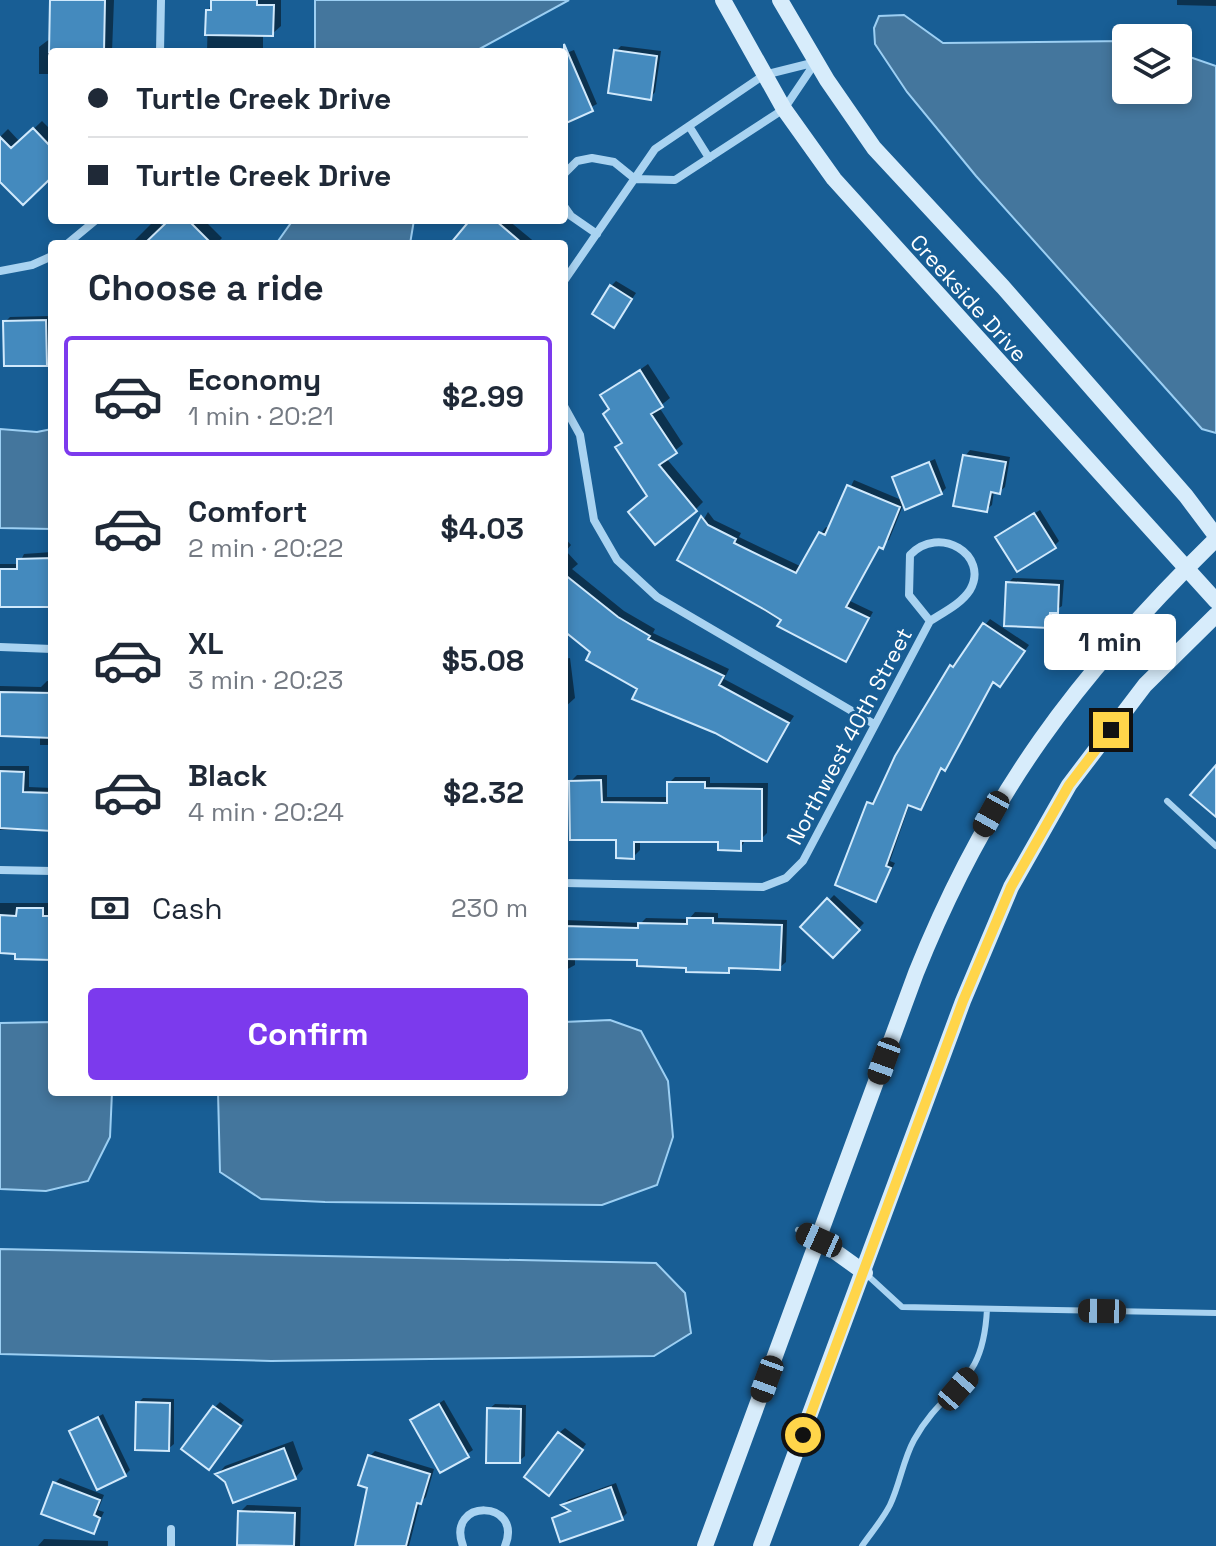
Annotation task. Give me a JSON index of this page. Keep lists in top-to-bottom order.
{
  "streets": {
    "street": ["Creekside Drive", "Northwest 40th Street"]
  },
  "page": {
    "banner": ["Turtle Creek Drive", "Turtle Creek Drive"],
    "heading": "Choose a ride",
    "list": [
      {
        "name": "Economy",
        "note": "1 min · 20:21",
        "value": "$2.99"
      },
      {
        "name": "Comfort",
        "note": "2 min · 20:22",
        "value": "$4.03"
      },
      {
        "name": "XL",
        "note": "3 min · 20:23",
        "value": "$5.08"
      },
      {
        "name": "Black",
        "note": "4 min · 20:24",
        "value": "$2.32"
      }
    ],
    "bubble": "1 min",
    "pay": ["Cash", "230 m"],
    "buttons": "Confirm"
  }
}
